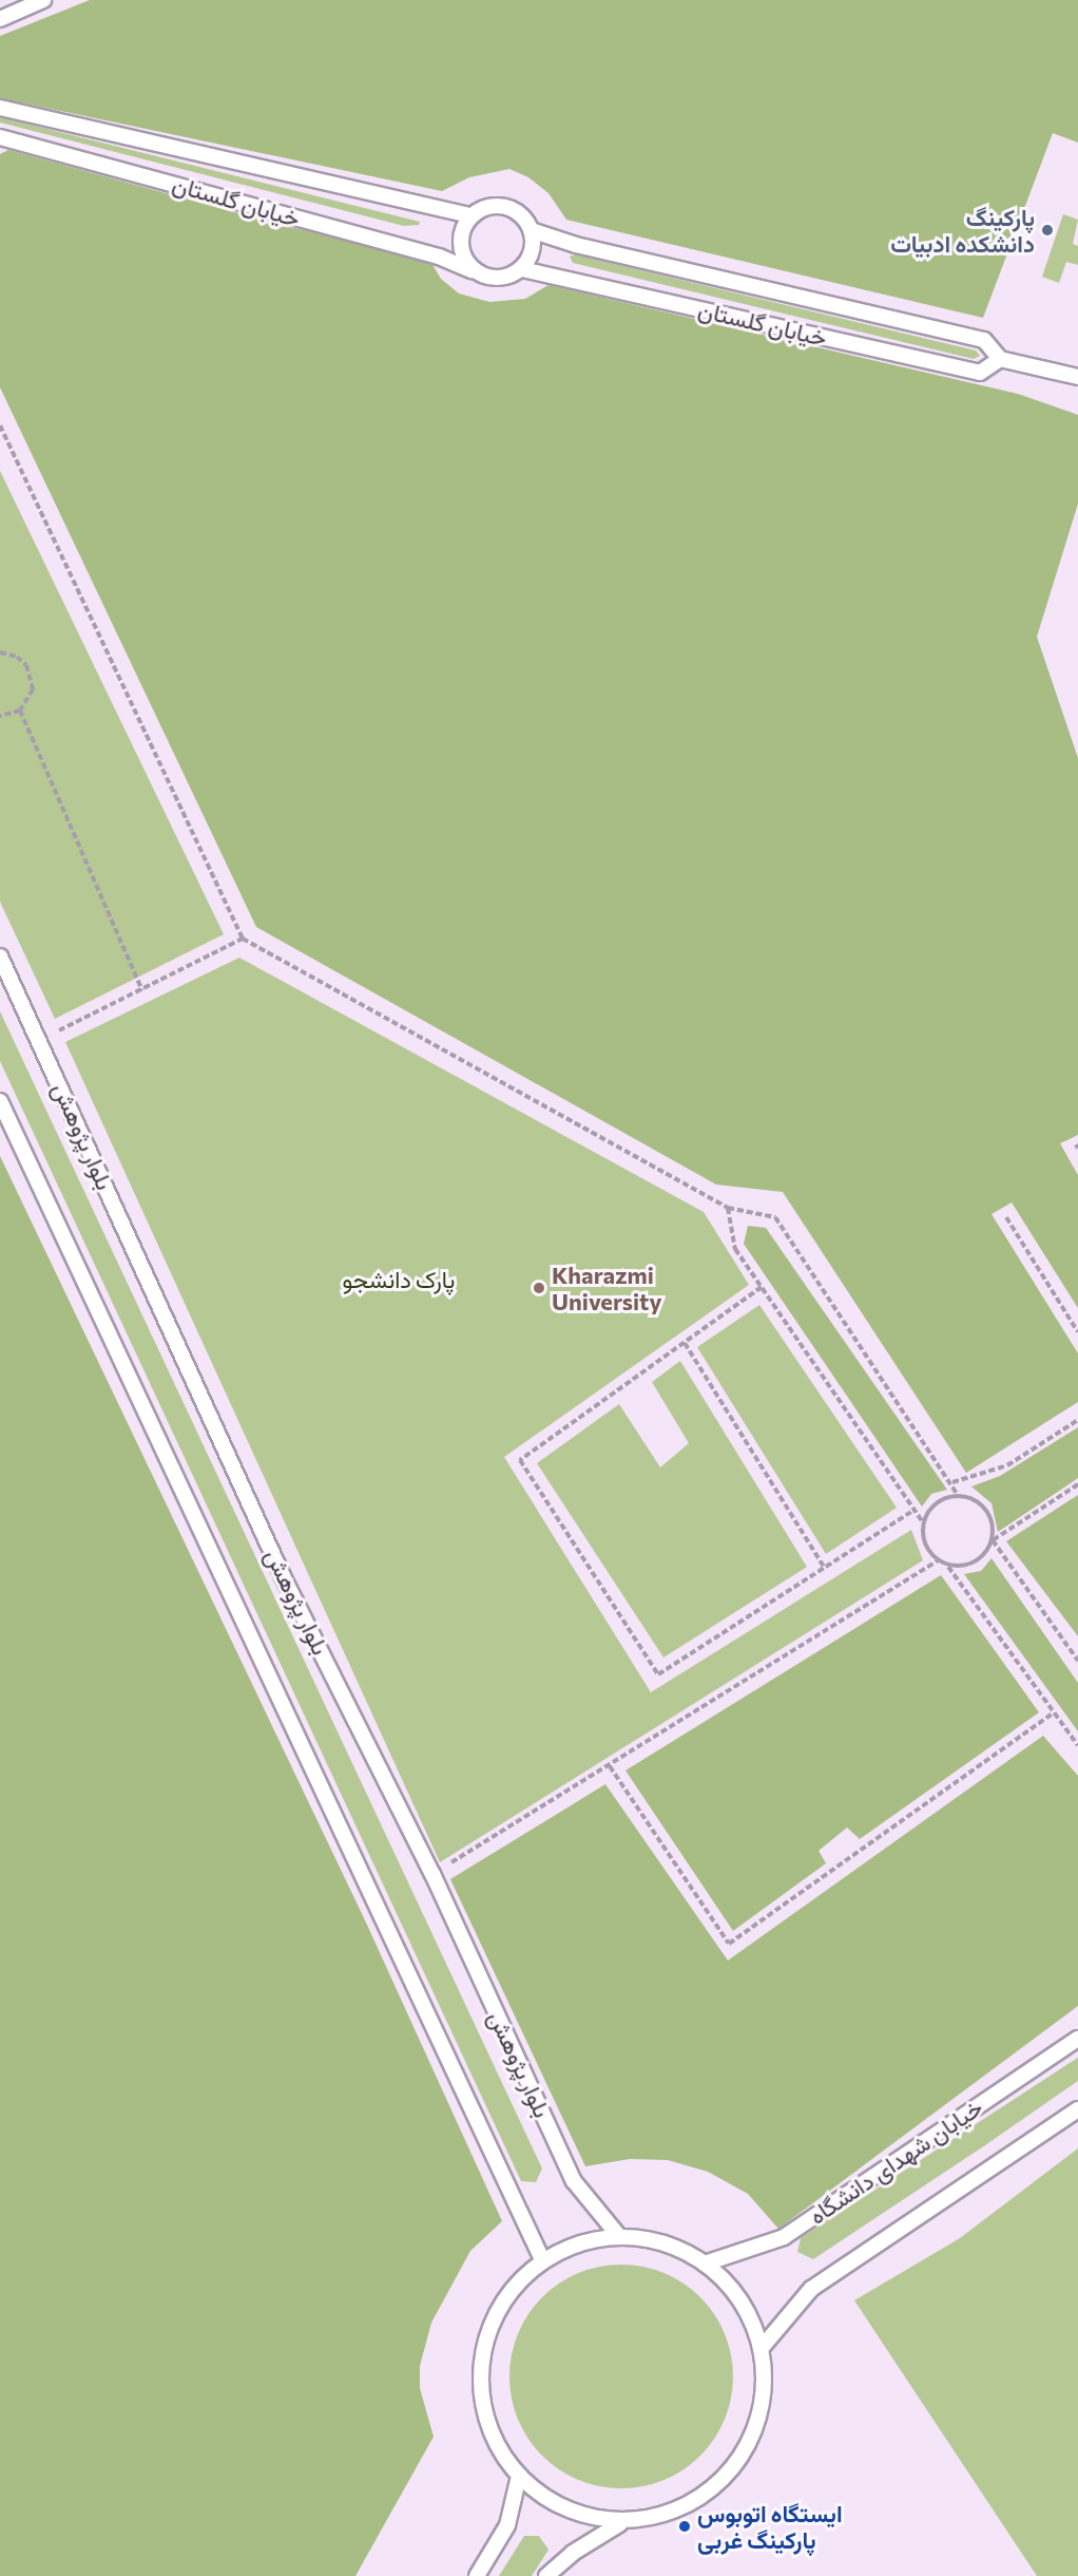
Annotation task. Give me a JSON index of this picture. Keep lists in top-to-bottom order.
{
  "streets": {
    "lane": ["خیابان گلستان", "بلوار پژوهش", "خیابان شهدای دانشگاه"]
  },
  "parks": ["پارک دانشجو"],
  "places": ["پارکینگ دانشکده ادبیات", "Kharazmi University", "ایستگاه اتوبوس پارکینگ غربی"]
}
